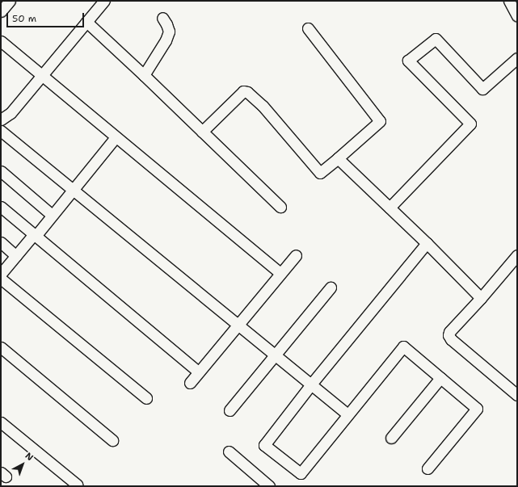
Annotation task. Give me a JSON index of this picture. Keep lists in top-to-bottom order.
{
  "scale_bar": "50 m",
  "north": "top right"
}
